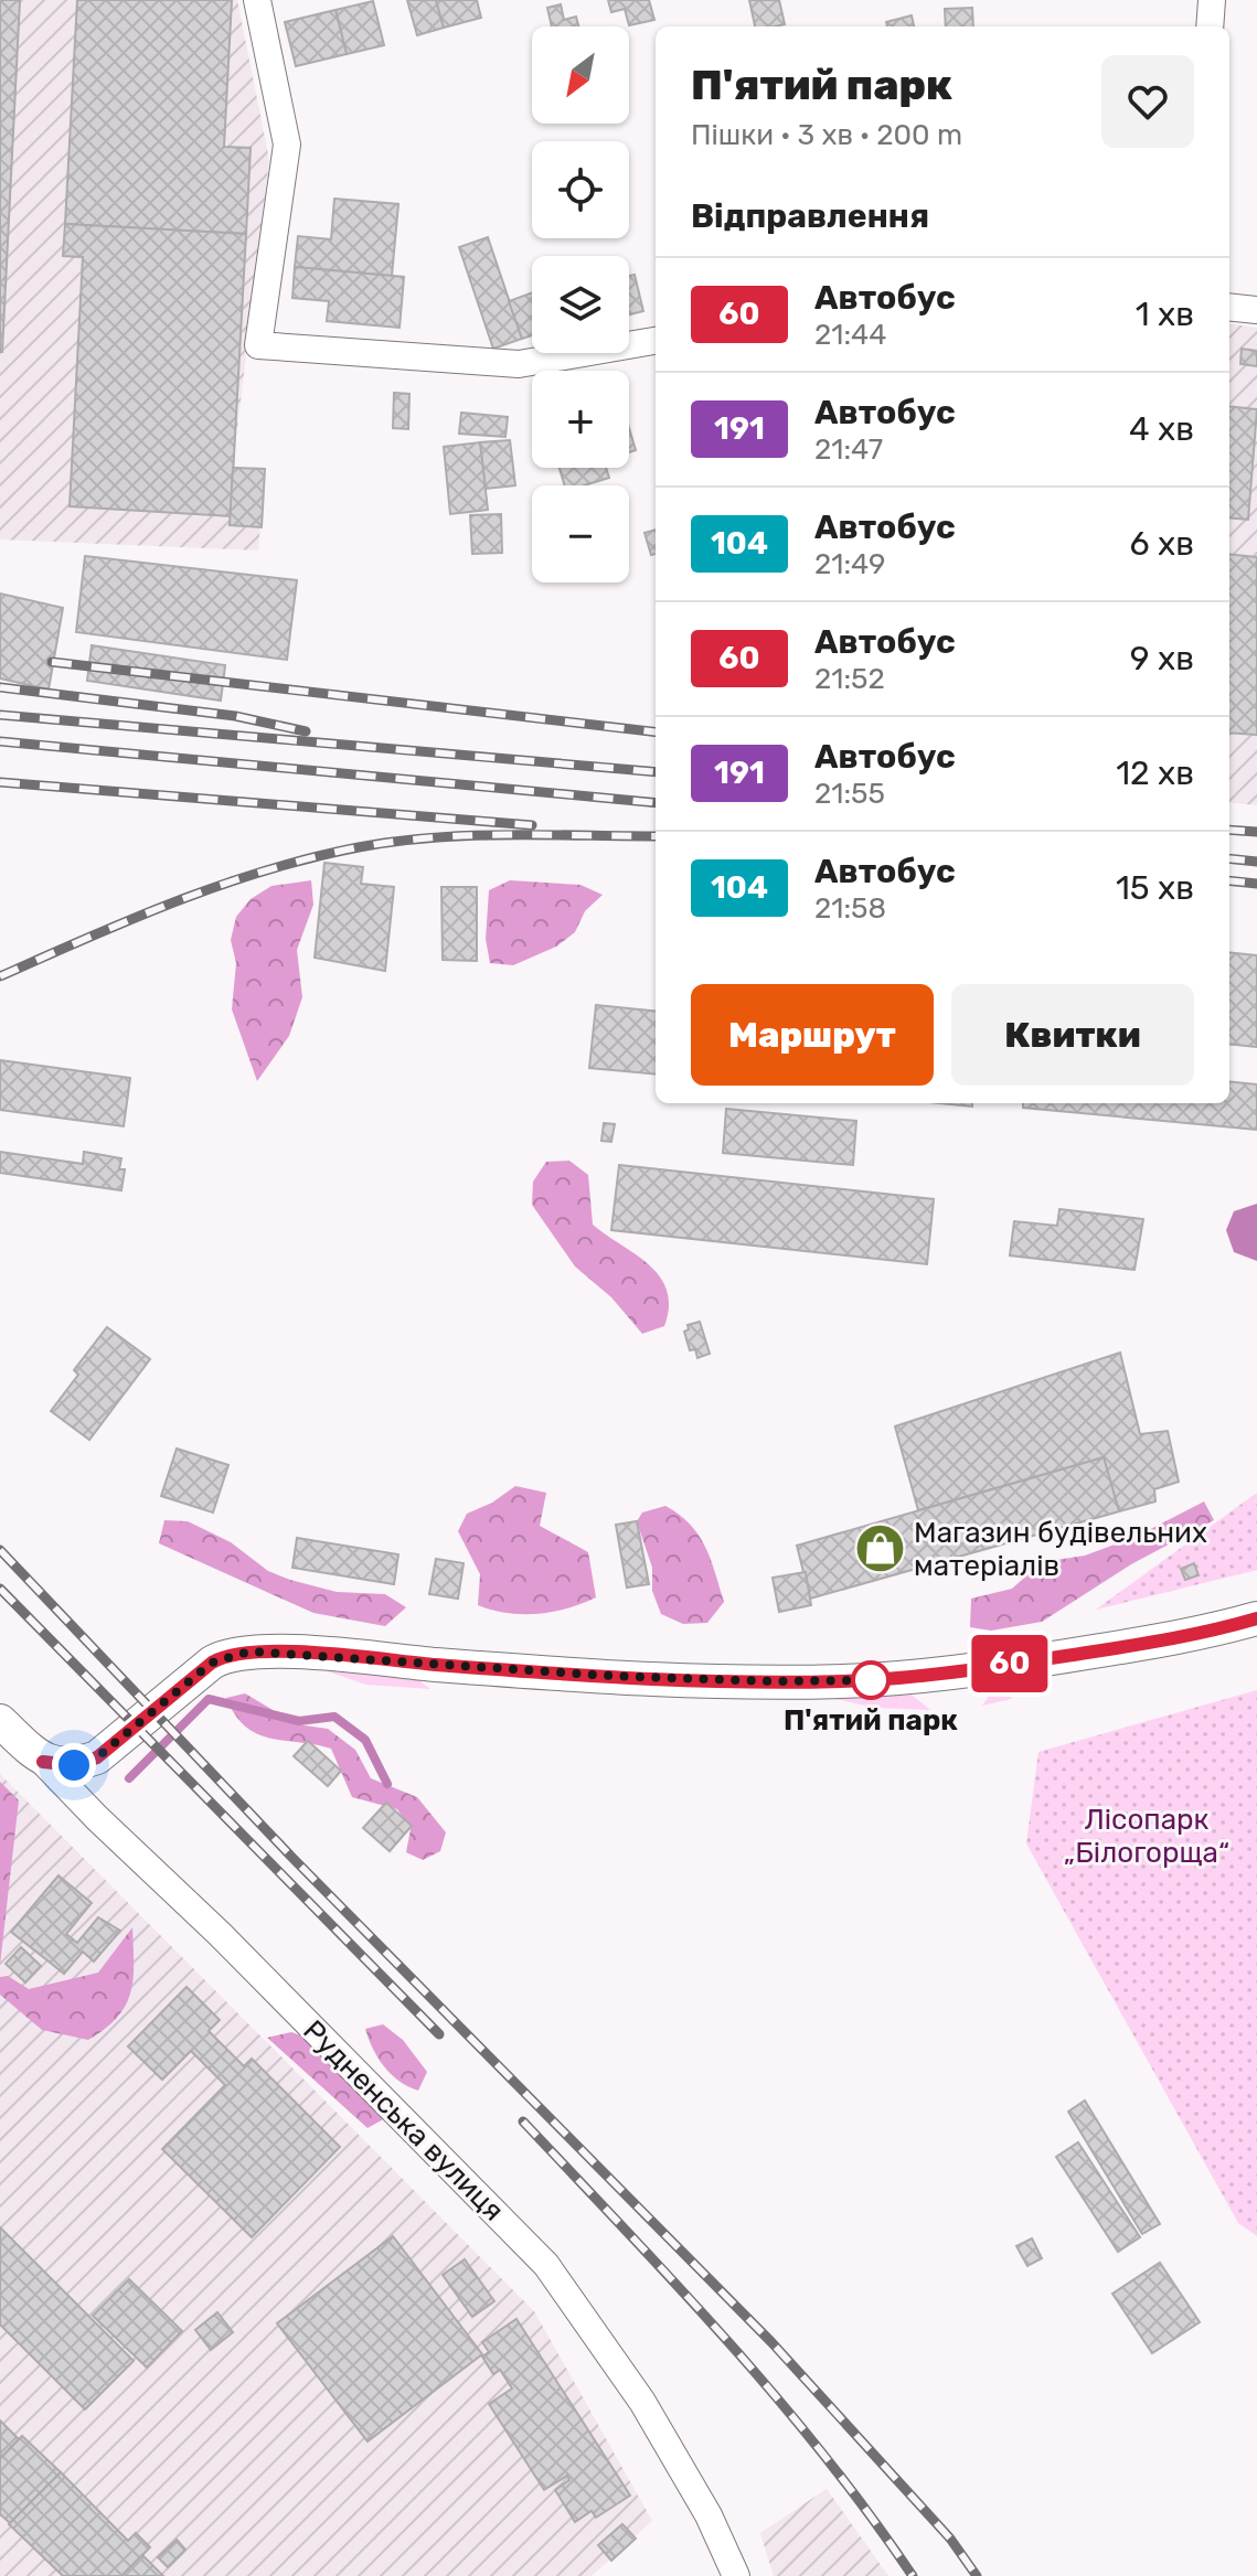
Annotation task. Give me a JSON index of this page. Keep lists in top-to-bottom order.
{
  "streets": {
    "street": ["Рудненська вулиця"]
  },
  "parks": ["Лісопарк „Білогорща“"],
  "places": {
    "shop": ["Магазин будівельних матеріалів"],
    "other": ["П'ятий парк"]
  },
  "lines": ["bus line 60"],
  "north": "bottom left",
  "page": {
    "on_map": "60",
    "map_buttons": ["+", "−"],
    "heading": [
      ["П'ятий парк", "Пішки · 3 хв · 200 m"],
      "Відправлення"
    ],
    "list": [
      {
        "mark": "60",
        "name": "Автобус",
        "note": "21:44",
        "value": "1 хв"
      },
      {
        "mark": "191",
        "name": "Автобус",
        "note": "21:47",
        "value": "4 хв"
      },
      {
        "mark": "104",
        "name": "Автобус",
        "note": "21:49",
        "value": "6 хв"
      },
      {
        "mark": "60",
        "name": "Автобус",
        "note": "21:52",
        "value": "9 хв"
      },
      {
        "mark": "191",
        "name": "Автобус",
        "note": "21:55",
        "value": "12 хв"
      },
      {
        "mark": "104",
        "name": "Автобус",
        "note": "21:58",
        "value": "15 хв"
      }
    ],
    "buttons": ["Маршрут", "Квитки"]
  }
}
